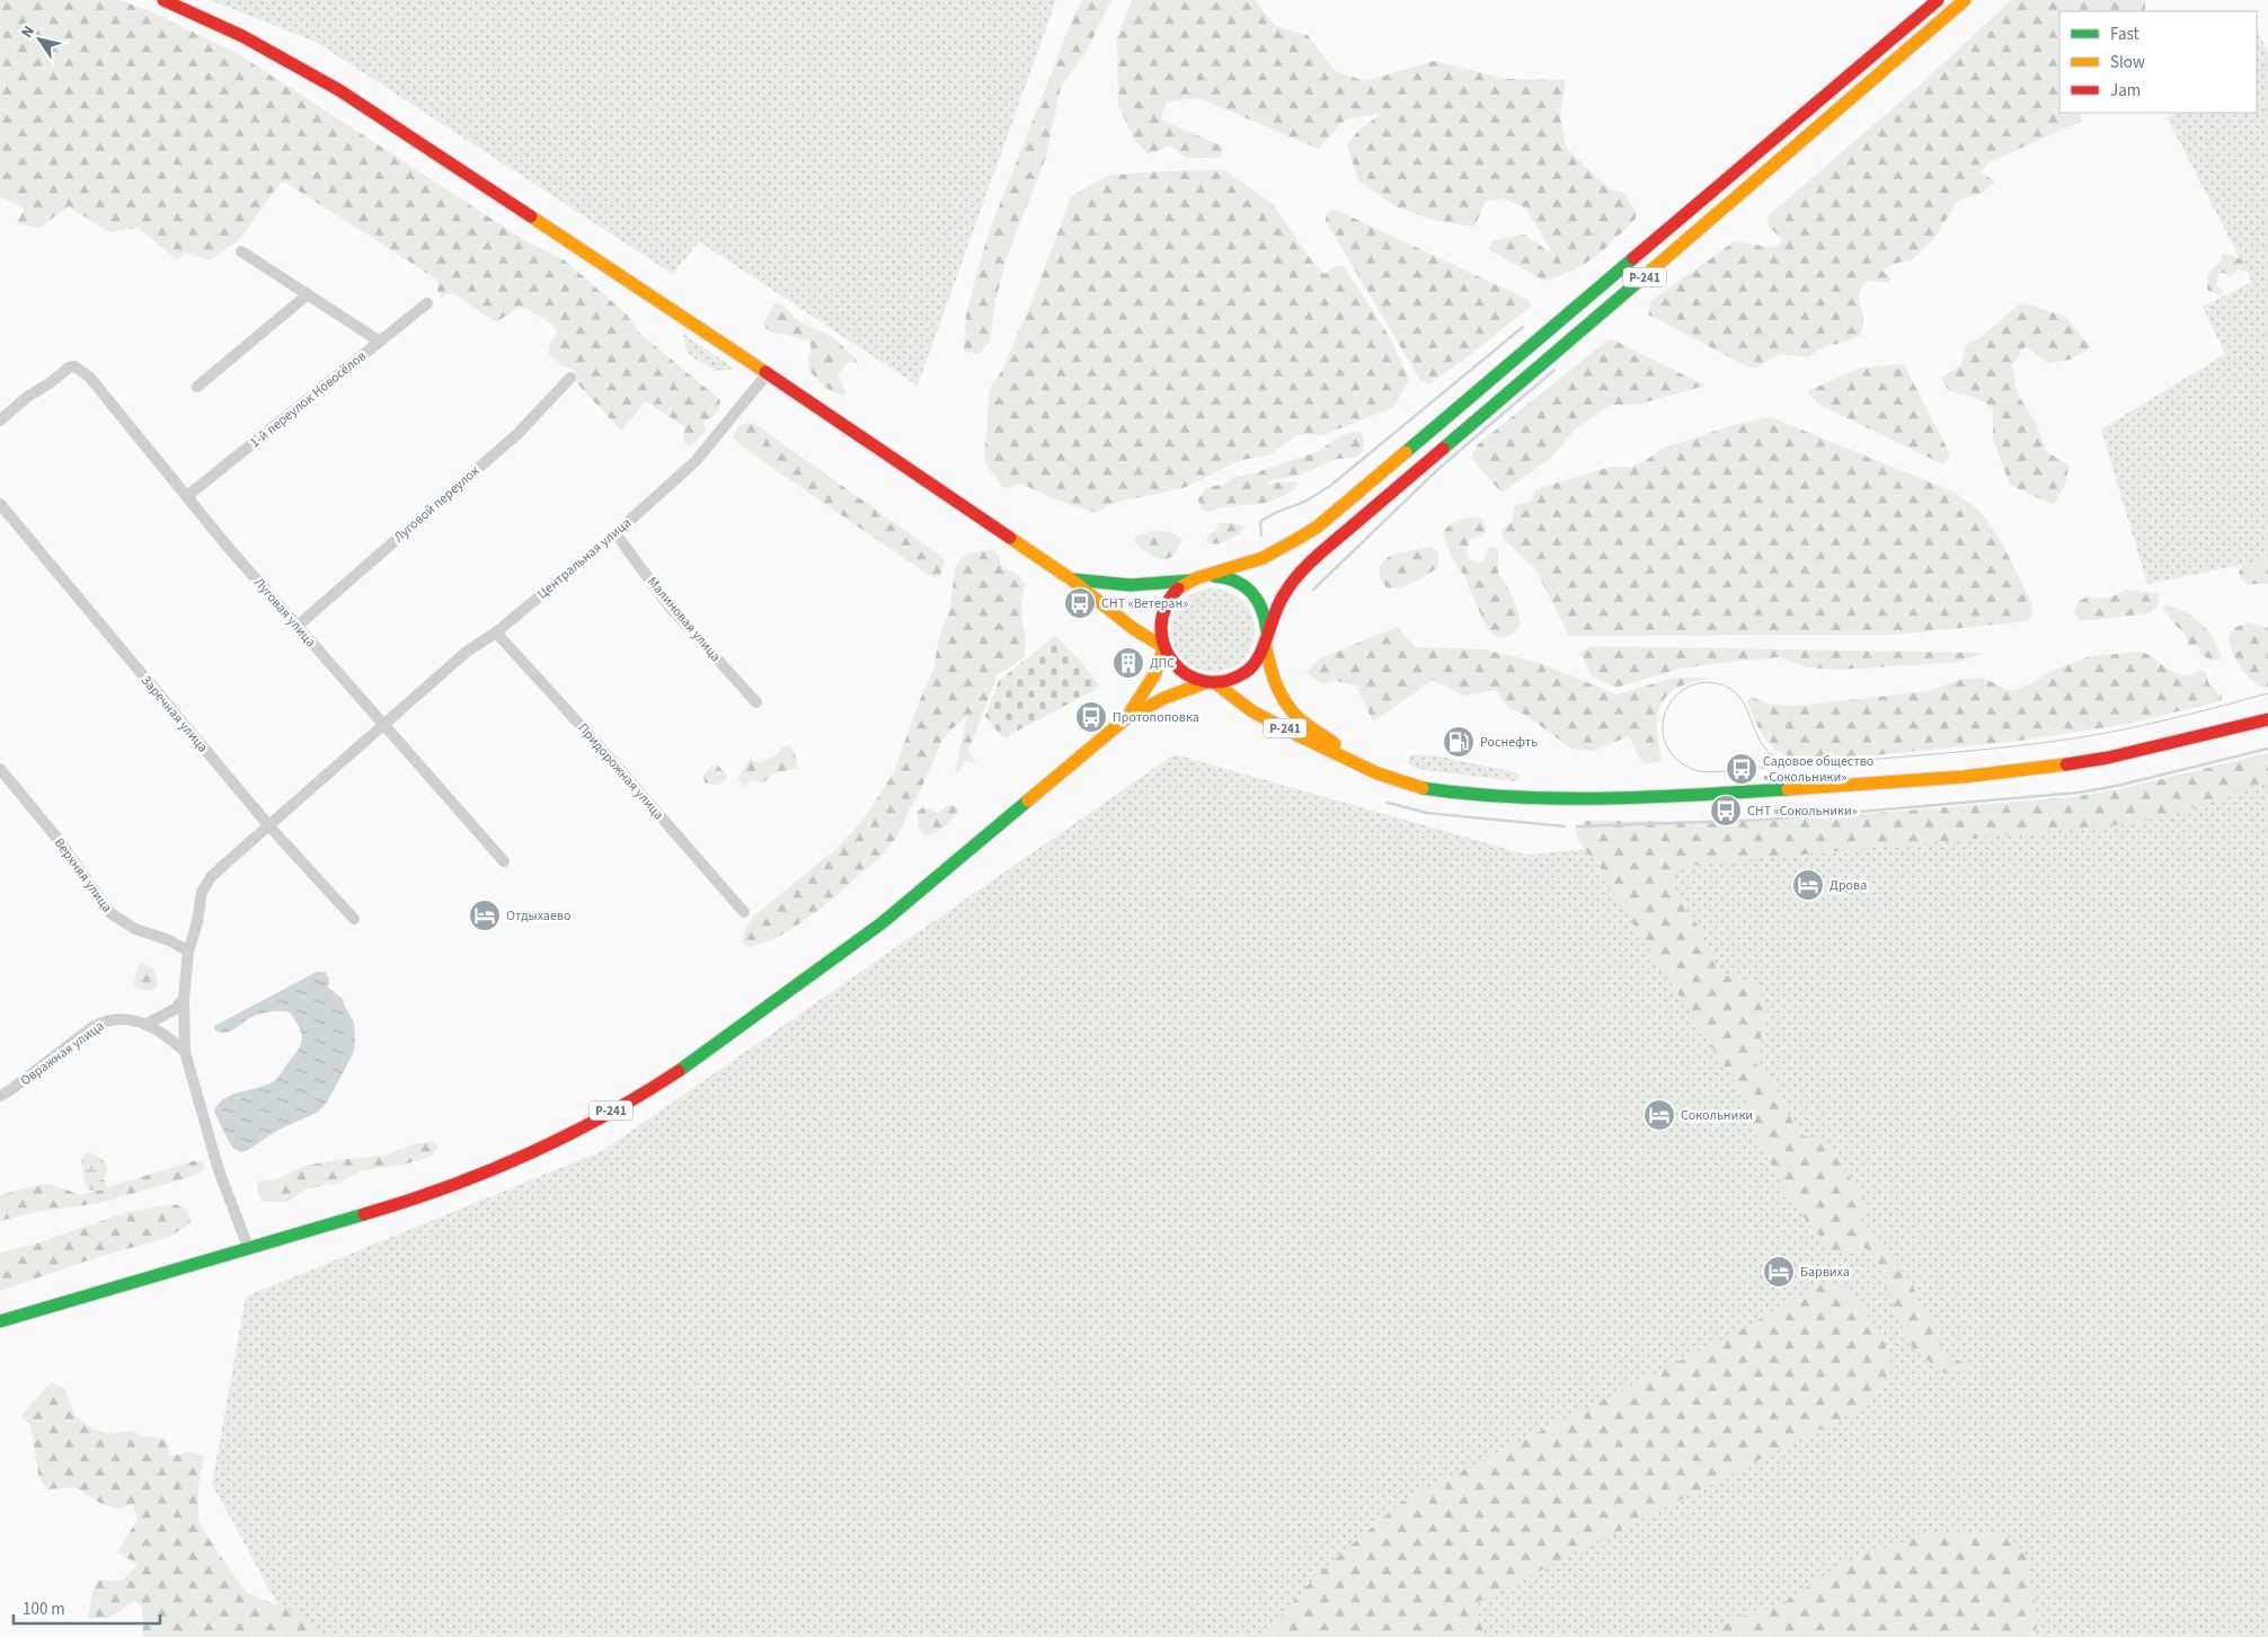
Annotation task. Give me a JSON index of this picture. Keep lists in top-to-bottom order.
{
  "streets": {
    "main road": ["Р-241"],
    "street": [
      "1-й переулок Новосёлов",
      "Луговой переулок",
      "Центральная улица",
      "Луговая улица",
      "Малиновая улица",
      "Заречная улица",
      "Придорожная улица",
      "Верхняя улица",
      "Овражная улица"
    ]
  },
  "crossings": [
    ["Р-241", "Центральная улица"],
    ["1-й переулок Новосёлов", "Луговая улица"],
    ["Луговой переулок", "Луговая улица"],
    ["Центральная улица", "Луговая улица"],
    ["Центральная улица", "Малиновая улица"],
    ["Центральная улица", "Заречная улица"],
    ["Центральная улица", "Придорожная улица"],
    ["Центральная улица", "Верхняя улица"],
    ["Центральная улица", "Овражная улица"]
  ],
  "places": {
    "bus stop": [
      "СНТ «Ветеран»",
      "Протопоповка",
      "Садовое общество «Сокольники»",
      "СНТ «Сокольники»"
    ],
    "building": ["ДПС"],
    "fuel station": ["Роснефть"],
    "hotel": [
      "Дрова",
      "Отдыхаево",
      "Сокольники",
      "Барвиха"
    ]
  },
  "legend": ["Fast", "Slow", "Jam"],
  "scale_bar": "100 m",
  "north": "top left"
}
